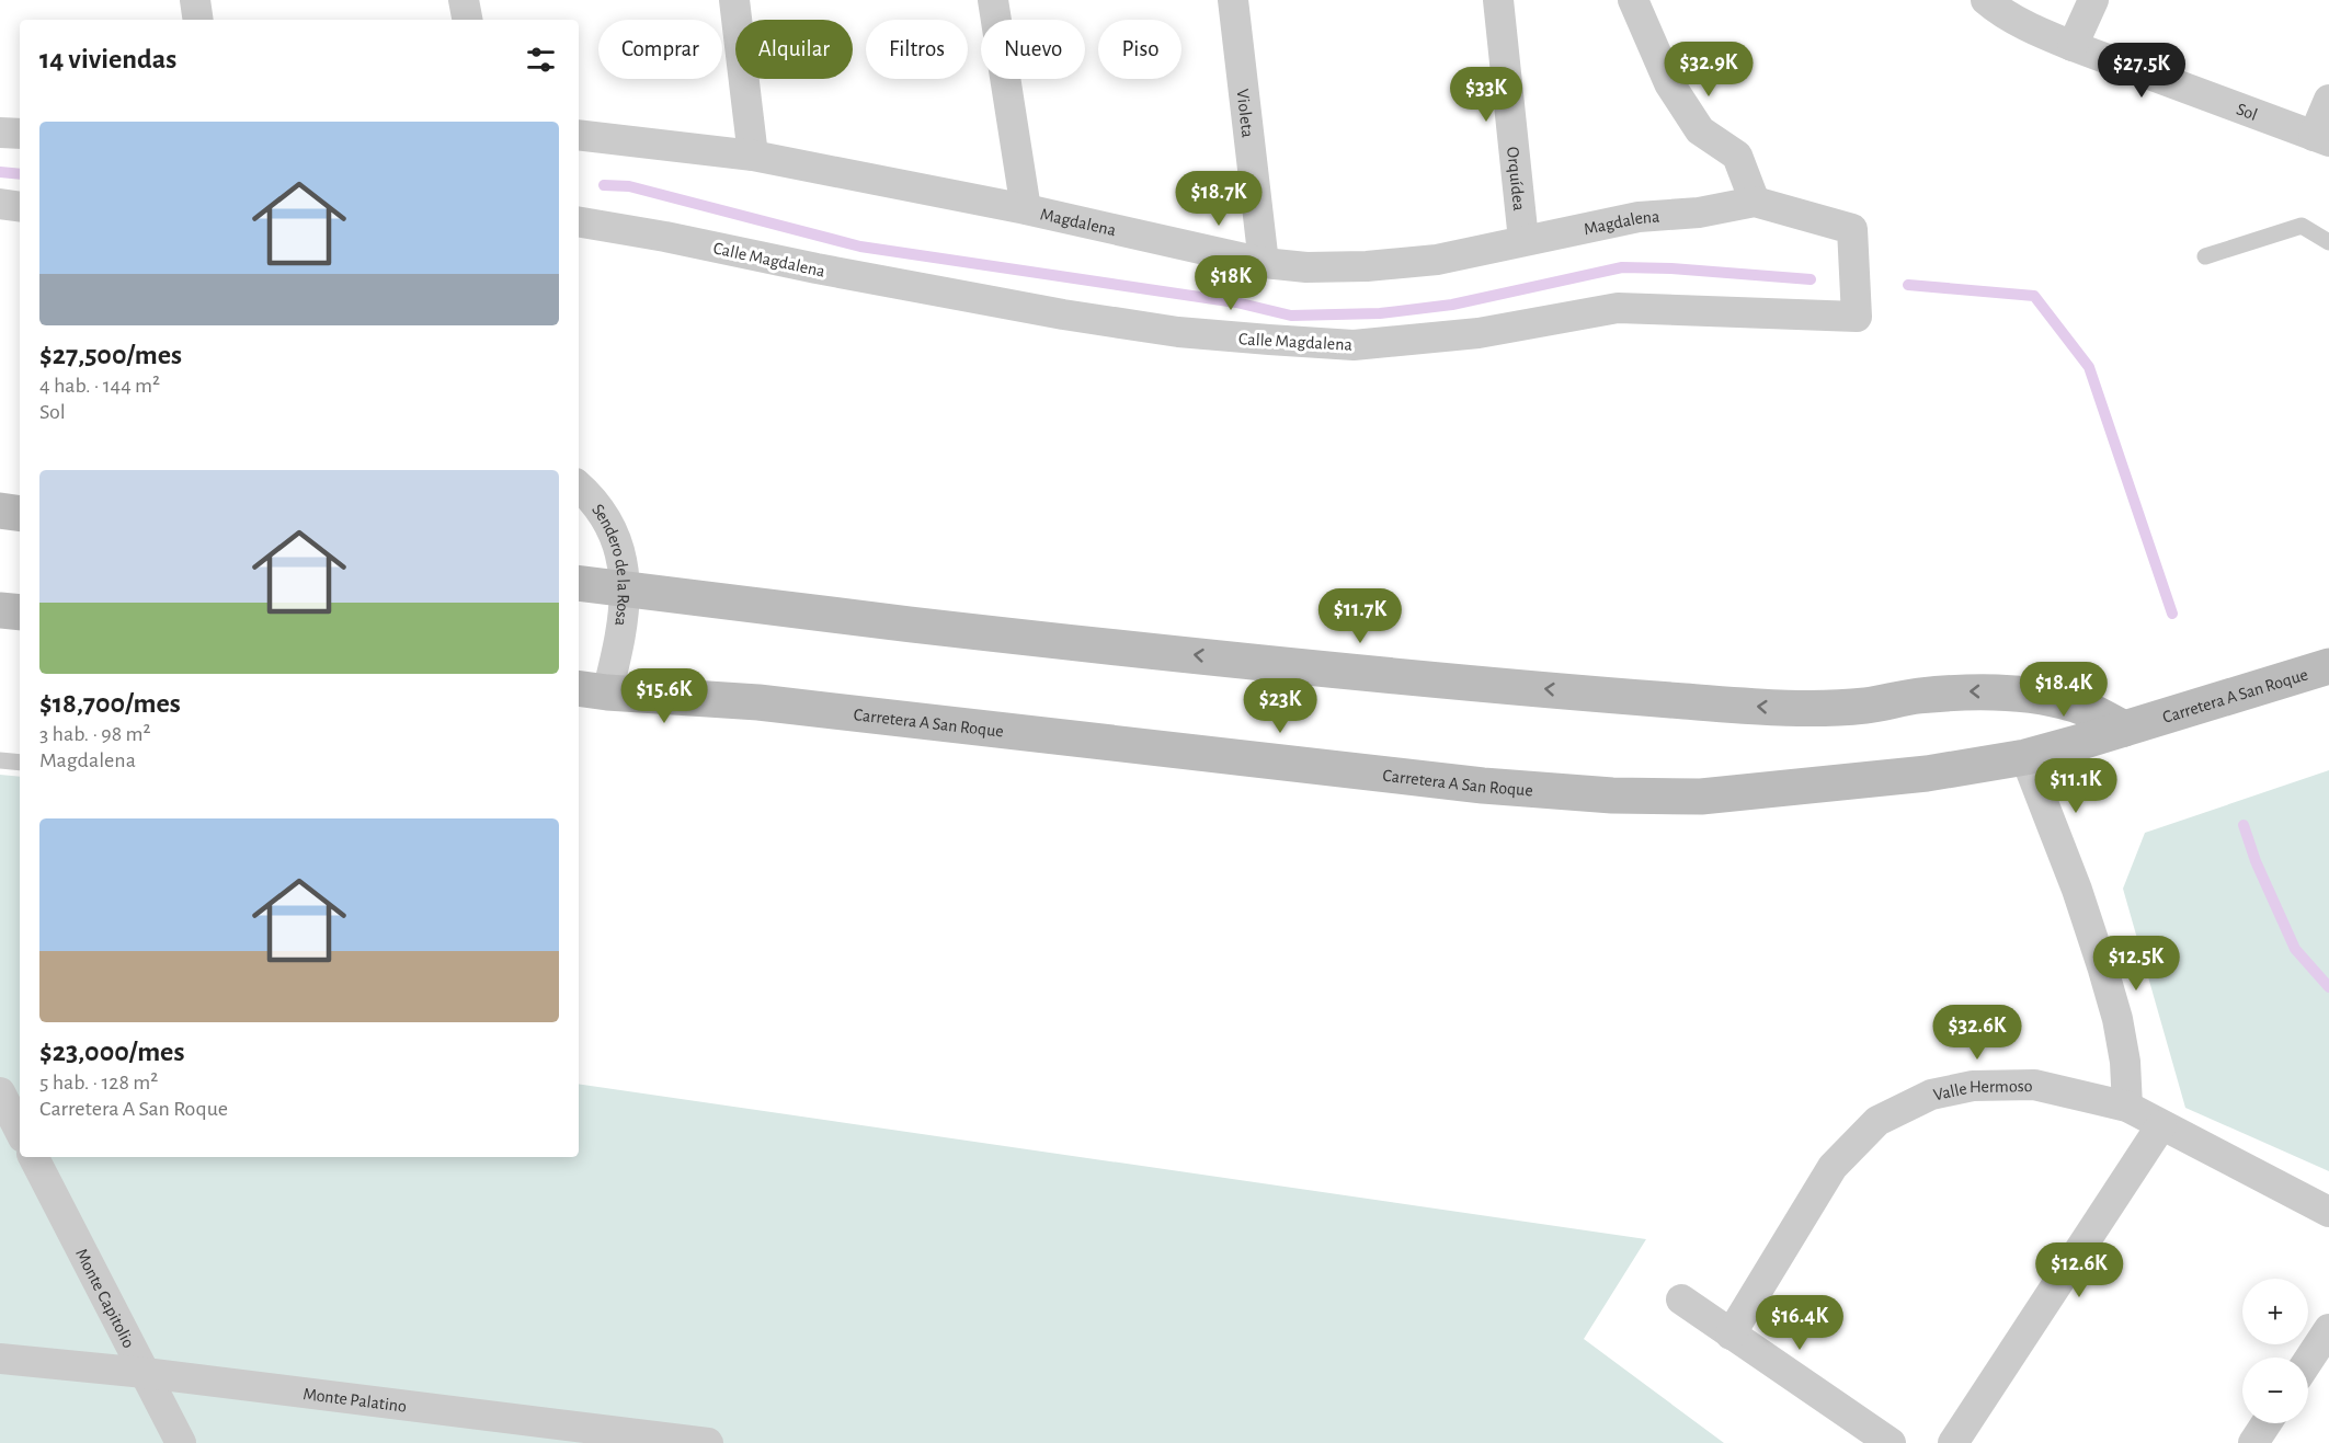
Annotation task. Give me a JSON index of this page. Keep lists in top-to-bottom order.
{
  "streets": {
    "main road": ["Carretera A San Roque"],
    "street": [
      "Sol",
      "Violeta",
      "Orquídea",
      "Magdalena",
      "Calle Magdalena",
      "Sendero de la Rosa",
      "Valle Hermoso",
      "Monte Capitolio",
      "Monte Palatino"
    ]
  },
  "crossings": [
    ["Violeta", "Magdalena"],
    ["Orquídea", "Magdalena"],
    ["Magdalena", "Calle Magdalena"],
    ["Sendero de la Rosa", "Carretera A San Roque"],
    ["Monte Capitolio", "Monte Palatino"]
  ],
  "page": {
    "chip": [
      "Comprar",
      "Alquilar",
      "Filtros",
      "Nuevo",
      "Piso"
    ],
    "heading": "14 viviendas",
    "price": [
      "$32.9K",
      "$27.5K",
      "$33K",
      "$18.7K",
      "$18K",
      "$11.7K",
      "$18.4K",
      "$15.6K",
      "$23K",
      "$11.1K",
      "$12.5K",
      "$32.6K",
      "$12.6K",
      "$16.4K"
    ],
    "list": [
      {
        "name": "$27,500/mes",
        "note": "4 hab. · 144 m² · Sol"
      },
      {
        "name": "$18,700/mes",
        "note": "3 hab. · 98 m² · Magdalena"
      },
      {
        "name": "$23,000/mes",
        "note": "5 hab. · 128 m² · Carretera A San Roque"
      }
    ],
    "map_buttons": ["+", "−"]
  }
}
